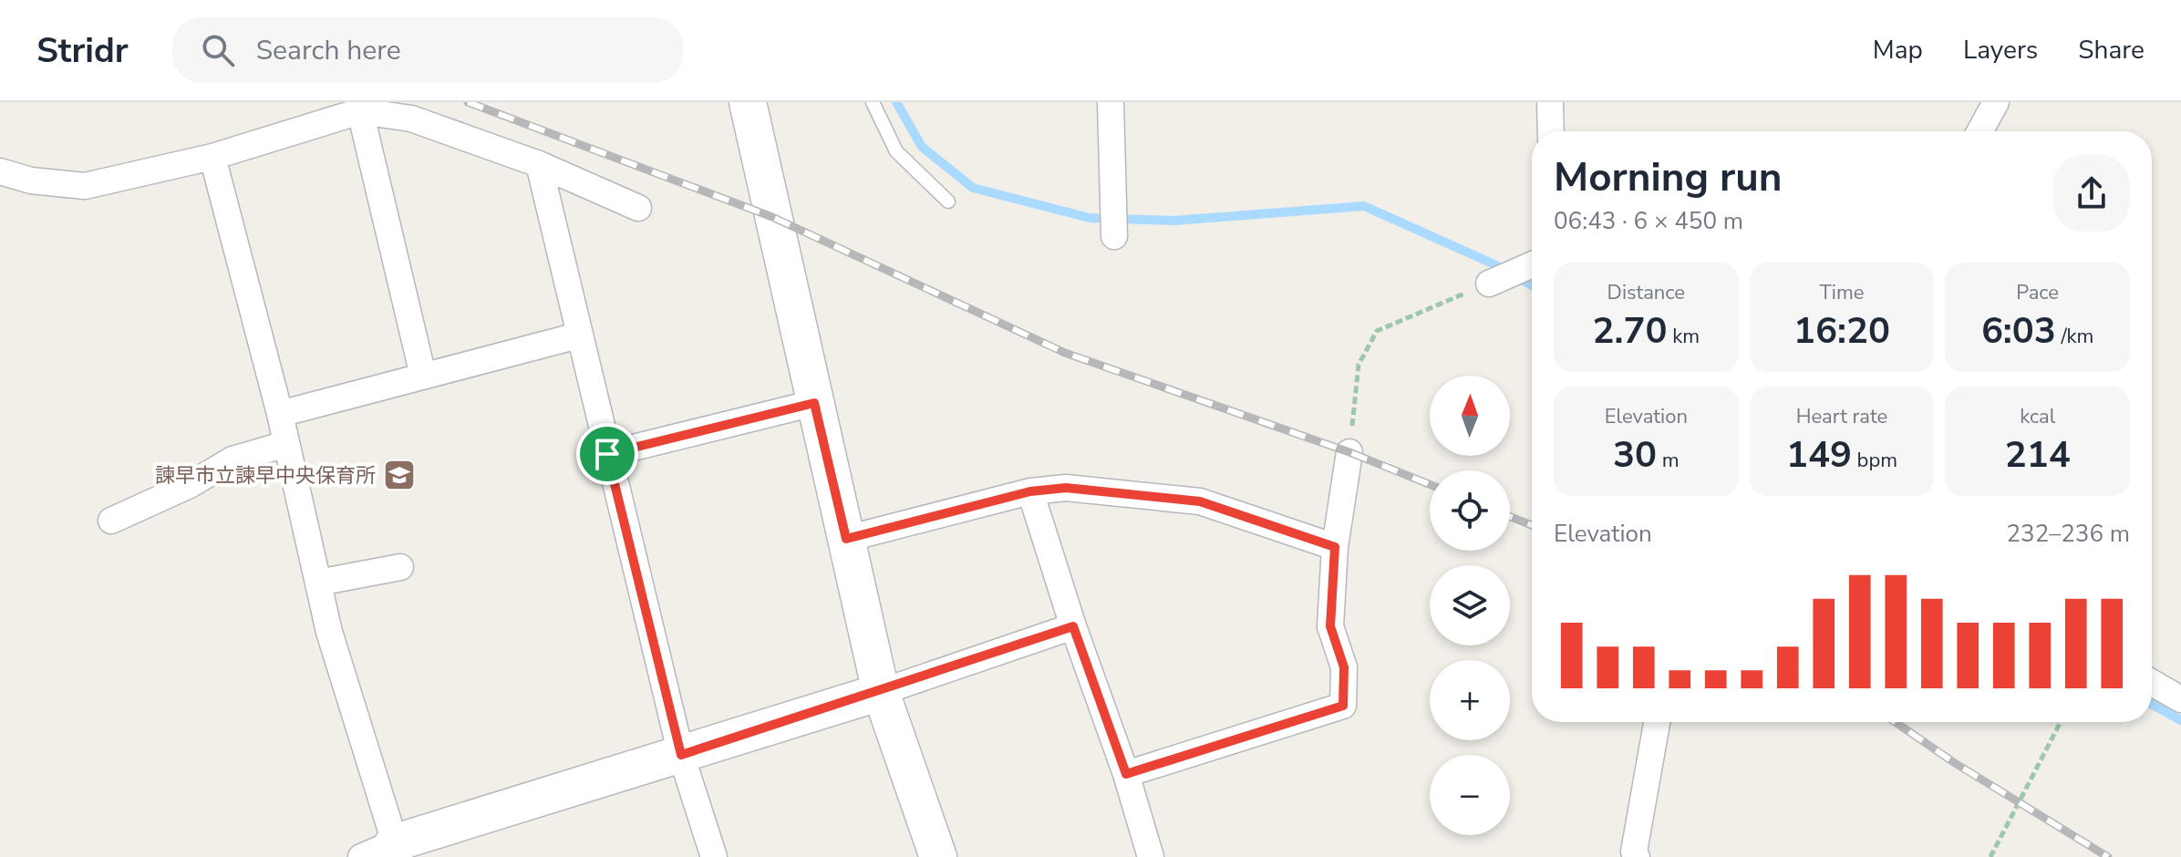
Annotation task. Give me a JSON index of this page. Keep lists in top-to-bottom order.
{
  "places": {
    "school or university": ["諫早市立諫早中央保育所"]
  },
  "north": "top",
  "page": {
    "header": "Stridr",
    "search": "Search here",
    "nav": ["Map", "Layers", "Share"],
    "heading": ["Morning run", "06:43 · 6 × 450 m"],
    "stats": [
      ["Distance", "2.70 km"],
      ["Time", "16:20"],
      ["Pace", "6:03 /km"],
      ["Elevation", "30 m"],
      ["Heart rate", "149 bpm"],
      ["kcal", "214"]
    ],
    "map_buttons": ["+", "−"],
    "chart": ["Elevation", "232–236 m"]
  }
}
